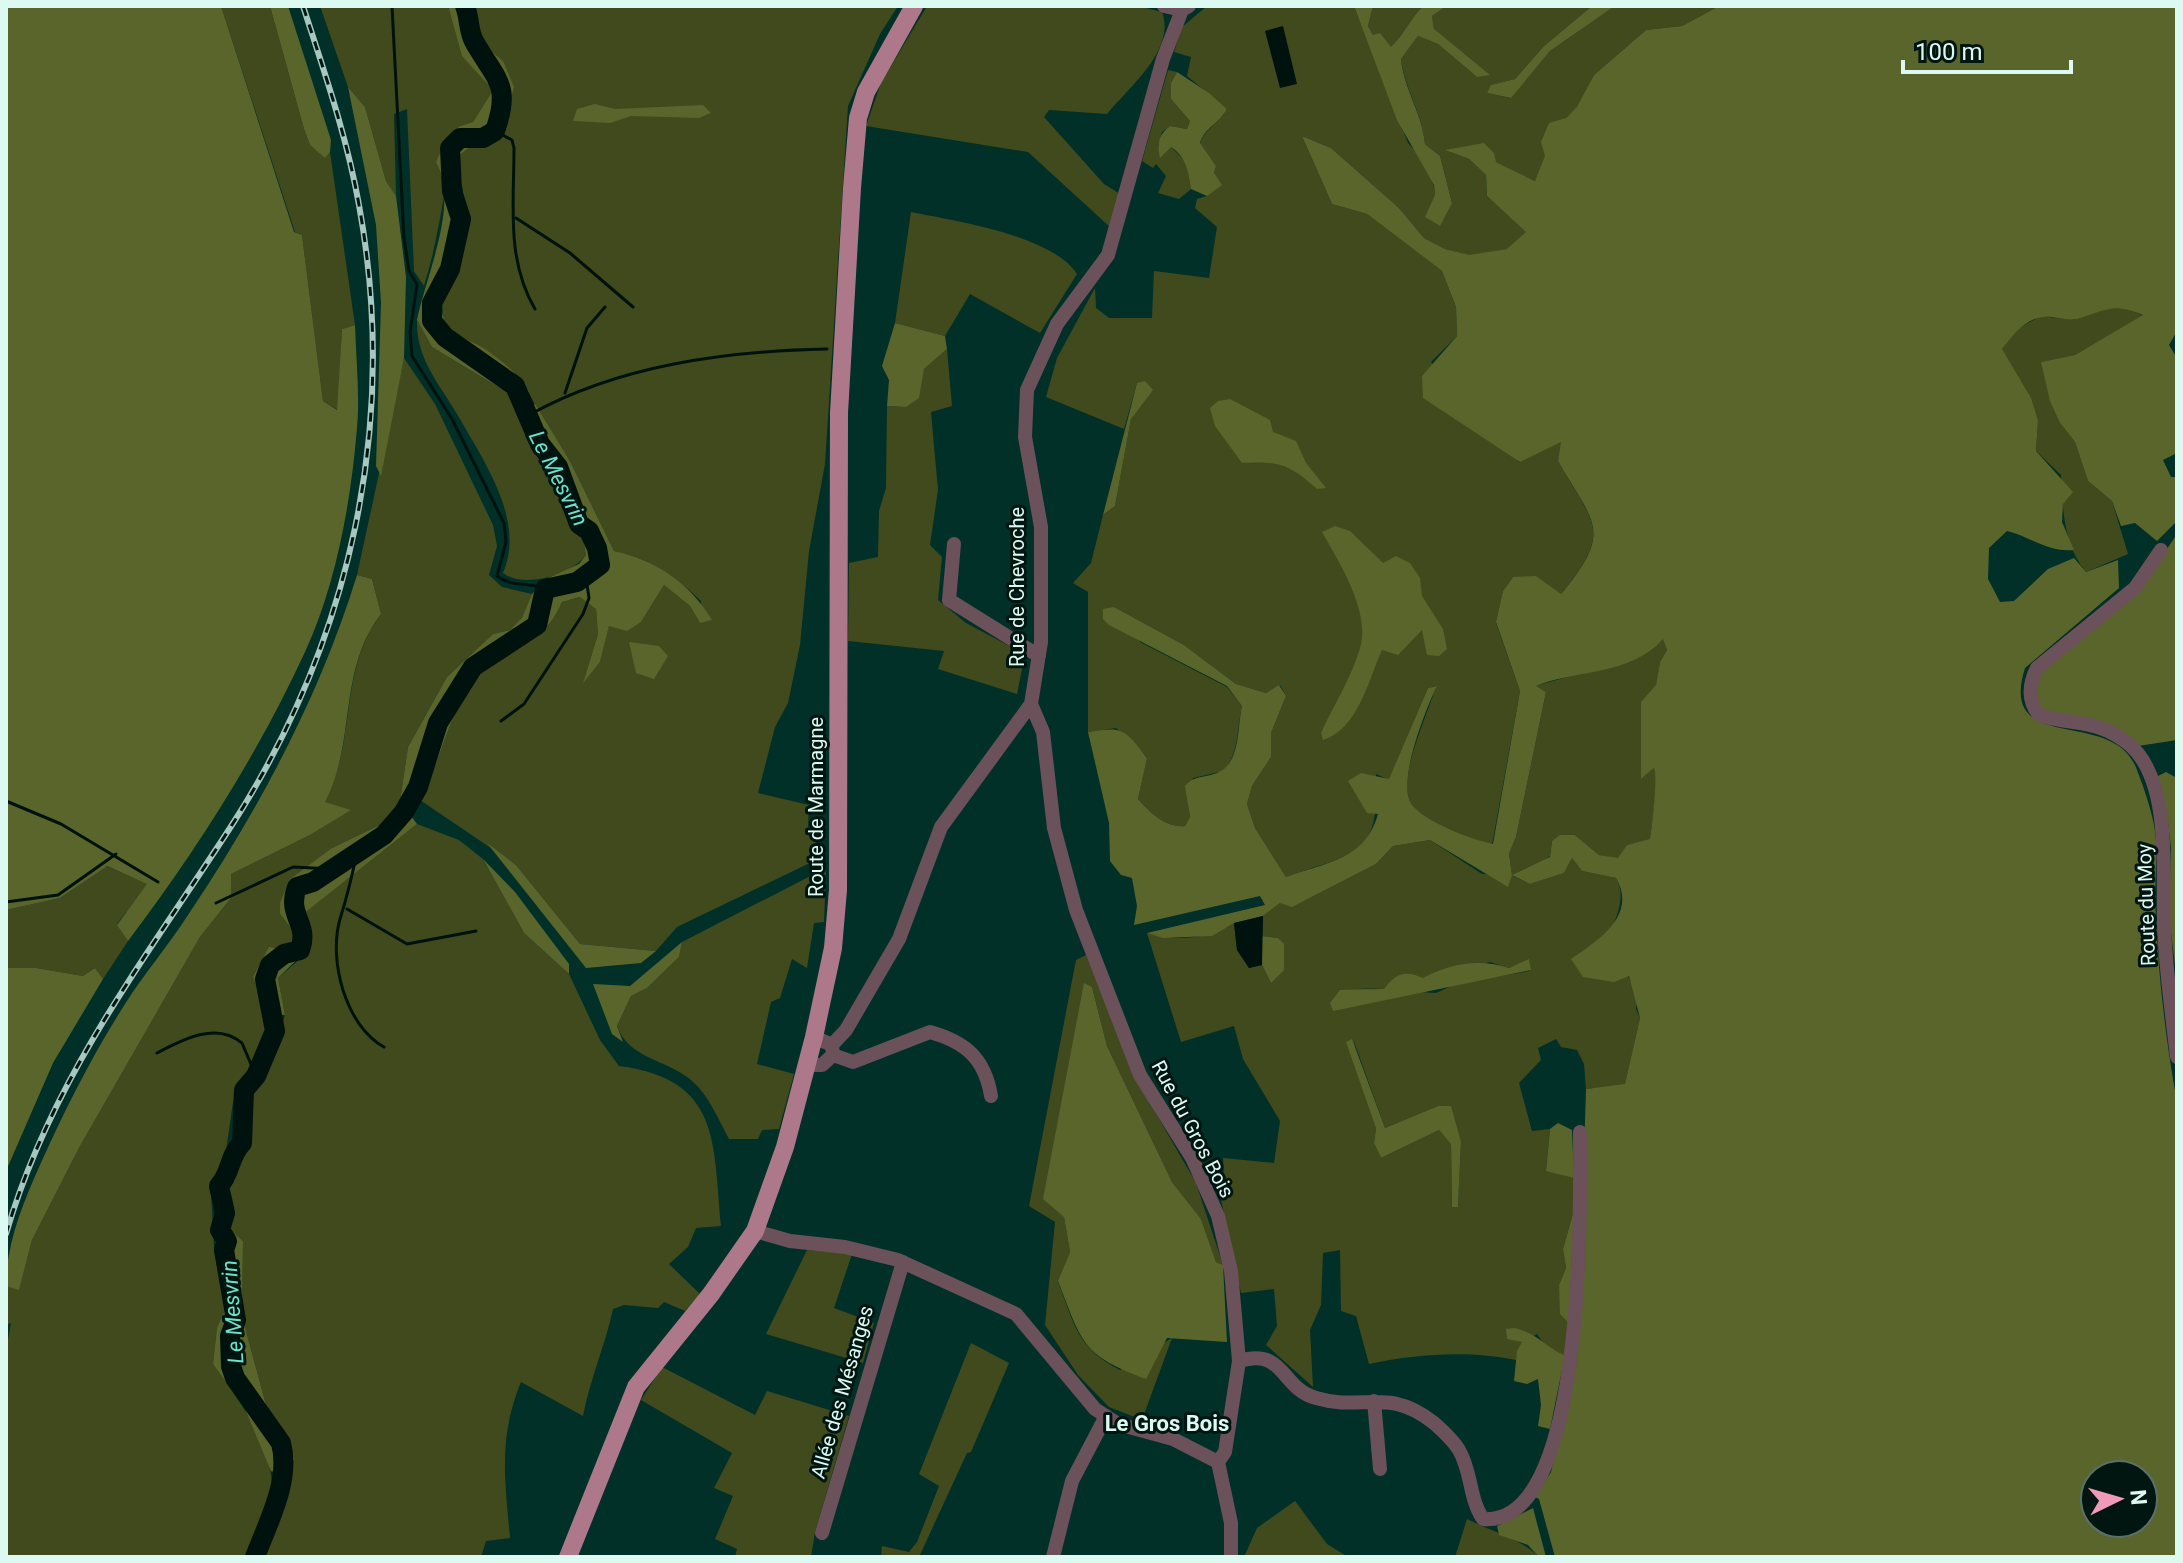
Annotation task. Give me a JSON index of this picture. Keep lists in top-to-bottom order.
{
  "streets": {
    "main road": ["Route de Marmagne"],
    "street": [
      "Rue de Chevroche",
      "Route du Moy",
      "Rue du Gros Bois",
      "Allée des Mésanges"
    ]
  },
  "crossings": [
    ["Rue de Chevroche", "Rue du Gros Bois"]
  ],
  "districts": ["Le Gros Bois"],
  "water": ["Le Mesvrin"],
  "scale_bar": "100 m",
  "north": "right"
}
